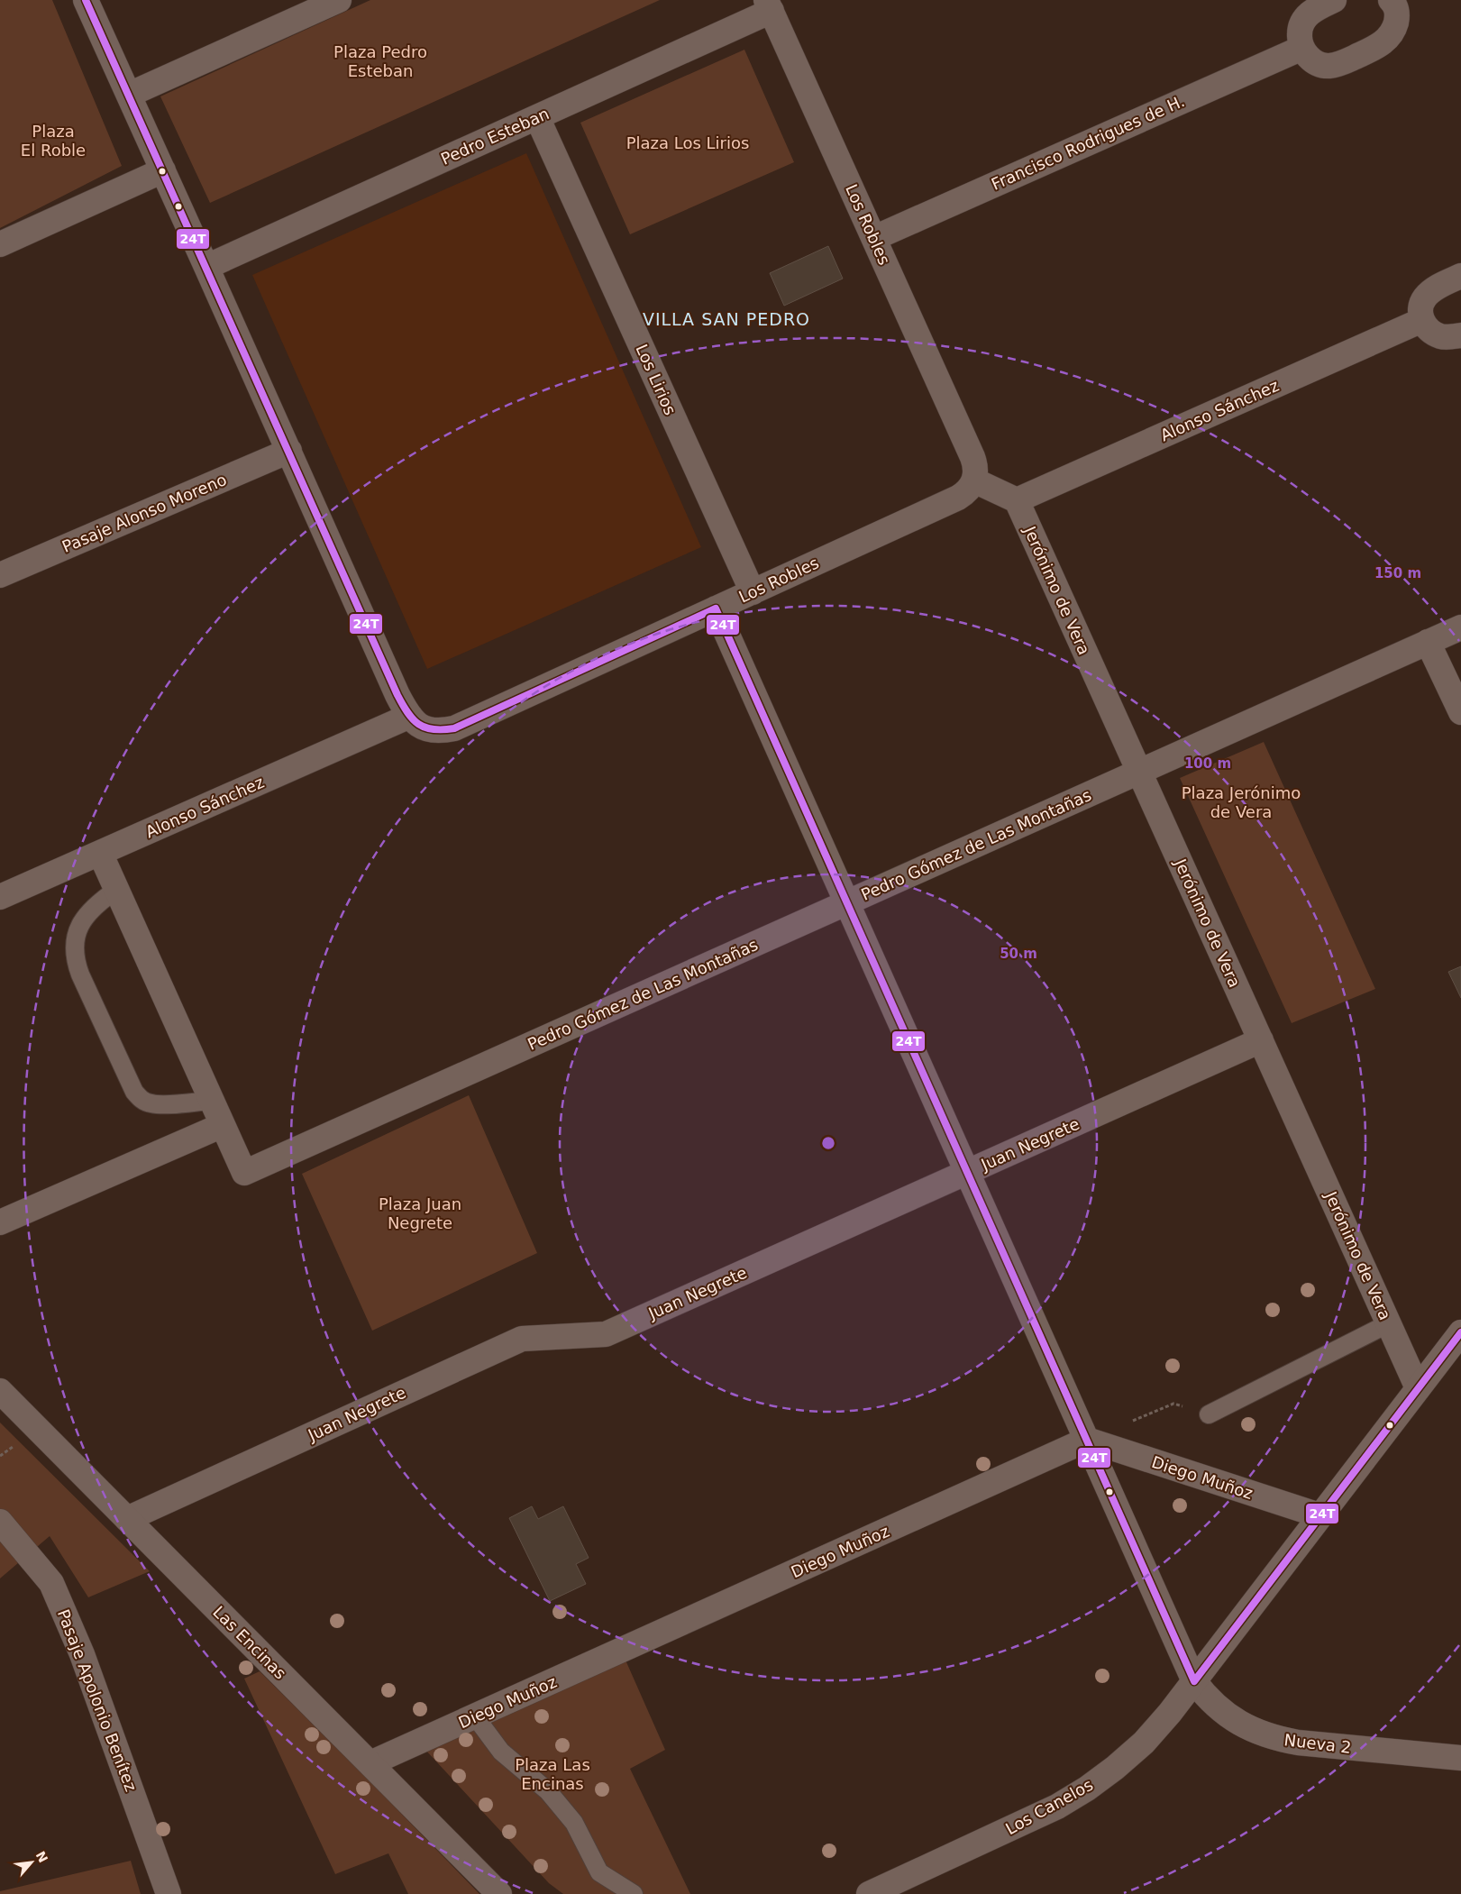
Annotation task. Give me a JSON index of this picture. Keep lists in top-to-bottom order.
{
  "streets": {
    "street": [
      "Pedro Esteban",
      "Francisco Rodrigues de H.",
      "Los Robles",
      "Los Lirios",
      "Alonso Sánchez",
      "Pasaje Alonso Moreno",
      "Jerónimo de Vera",
      "Pedro Gómez de Las Montañas",
      "Juan Negrete",
      "Diego Muñoz",
      "Las Encinas",
      "Pasaje Apolonio Benítez",
      "Nueva 2",
      "Los Canelos"
    ]
  },
  "crossings": [
    ["Pedro Esteban", "Los Robles"],
    ["Pedro Esteban", "Los Lirios"],
    ["Francisco Rodrigues de H.", "Los Robles"],
    ["Los Robles", "Los Lirios"],
    ["Los Robles", "Alonso Sánchez"],
    ["Los Robles", "Pasaje Alonso Moreno"],
    ["Alonso Sánchez", "Jerónimo de Vera"],
    ["Jerónimo de Vera", "Pedro Gómez de Las Montañas"],
    ["Jerónimo de Vera", "Juan Negrete"],
    ["Jerónimo de Vera", "Los Canelos"],
    ["Juan Negrete", "Las Encinas"],
    ["Diego Muñoz", "Las Encinas"],
    ["Diego Muñoz", "Los Canelos"],
    ["Nueva 2", "Los Canelos"]
  ],
  "districts": ["VILLA SAN PEDRO"],
  "parks": [
    "Plaza Pedro Esteban",
    "Plaza El Roble",
    "Plaza Los Lirios",
    "Plaza Jerónimo de Vera",
    "Plaza Juan Negrete",
    "Plaza Las Encinas"
  ],
  "lines": ["transit line 24T"],
  "north": "top right",
  "rings": ["150 m", "100 m", "50 m"]
}
